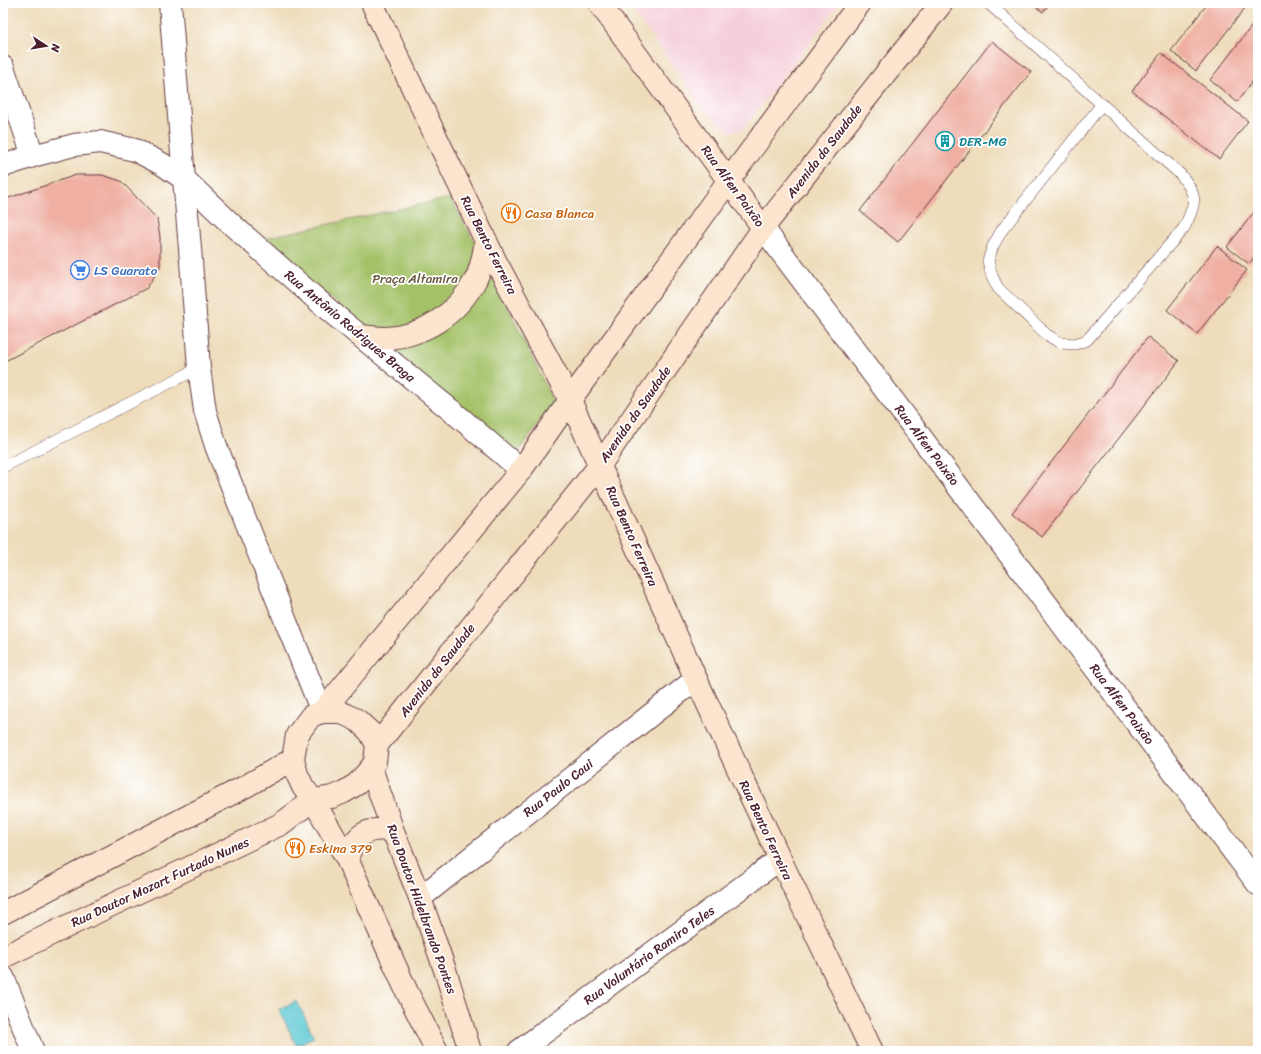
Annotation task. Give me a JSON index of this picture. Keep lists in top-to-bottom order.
{
  "streets": {
    "main road": [
      "Avenida da Saudade",
      "Rua Alfen Paixão",
      "Rua Bento Ferreira",
      "Rua Doutor Mozart Furtado Nunes",
      "Rua Doutor Hidelbrando Pontes"
    ],
    "street": ["Rua Antônio Rodrigues Braga", "Rua Paulo Caui", "Rua Voluntário Ramiro Teles"]
  },
  "crossings": [
    ["Avenida da Saudade", "Rua Alfen Paixão"],
    ["Avenida da Saudade", "Rua Bento Ferreira"],
    ["Avenida da Saudade", "Rua Doutor Mozart Furtado Nunes"],
    ["Avenida da Saudade", "Rua Doutor Hidelbrando Pontes"],
    ["Rua Bento Ferreira", "Rua Paulo Caui"],
    ["Rua Bento Ferreira", "Rua Voluntário Ramiro Teles"],
    ["Rua Paulo Caui", "Rua Doutor Hidelbrando Pontes"],
    ["Rua Doutor Mozart Furtado Nunes", "Rua Doutor Hidelbrando Pontes"]
  ],
  "parks": ["Praça Altamira"],
  "places": {
    "building": ["DER-MG"],
    "restaurant": ["Casa Blanca", "Eskina 379"],
    "supermarket": ["LS Guarato"]
  },
  "north": "right"
}
